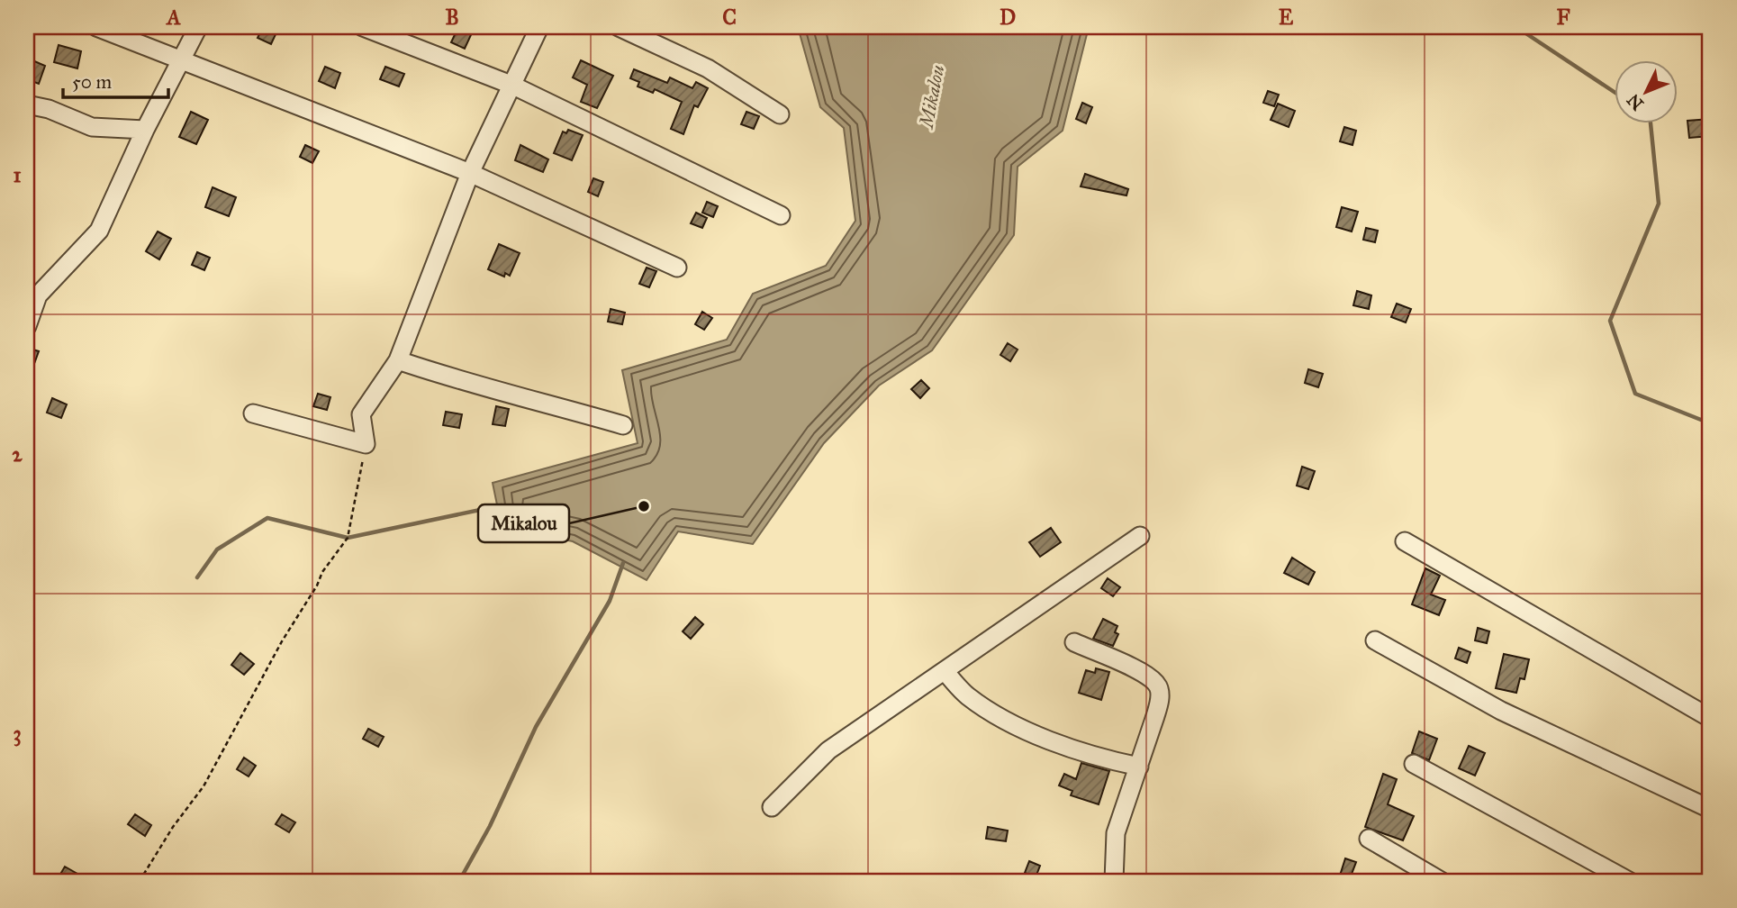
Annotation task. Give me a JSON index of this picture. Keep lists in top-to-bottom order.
{
  "water": ["Mikalou"],
  "places": ["Mikalou"],
  "scale_bar": "50 m",
  "north": "bottom left",
  "grid": {
    "columns": [
      "A",
      "B",
      "C",
      "D",
      "E",
      "F"
    ],
    "rows": ["1", "2", "3"]
  }
}
